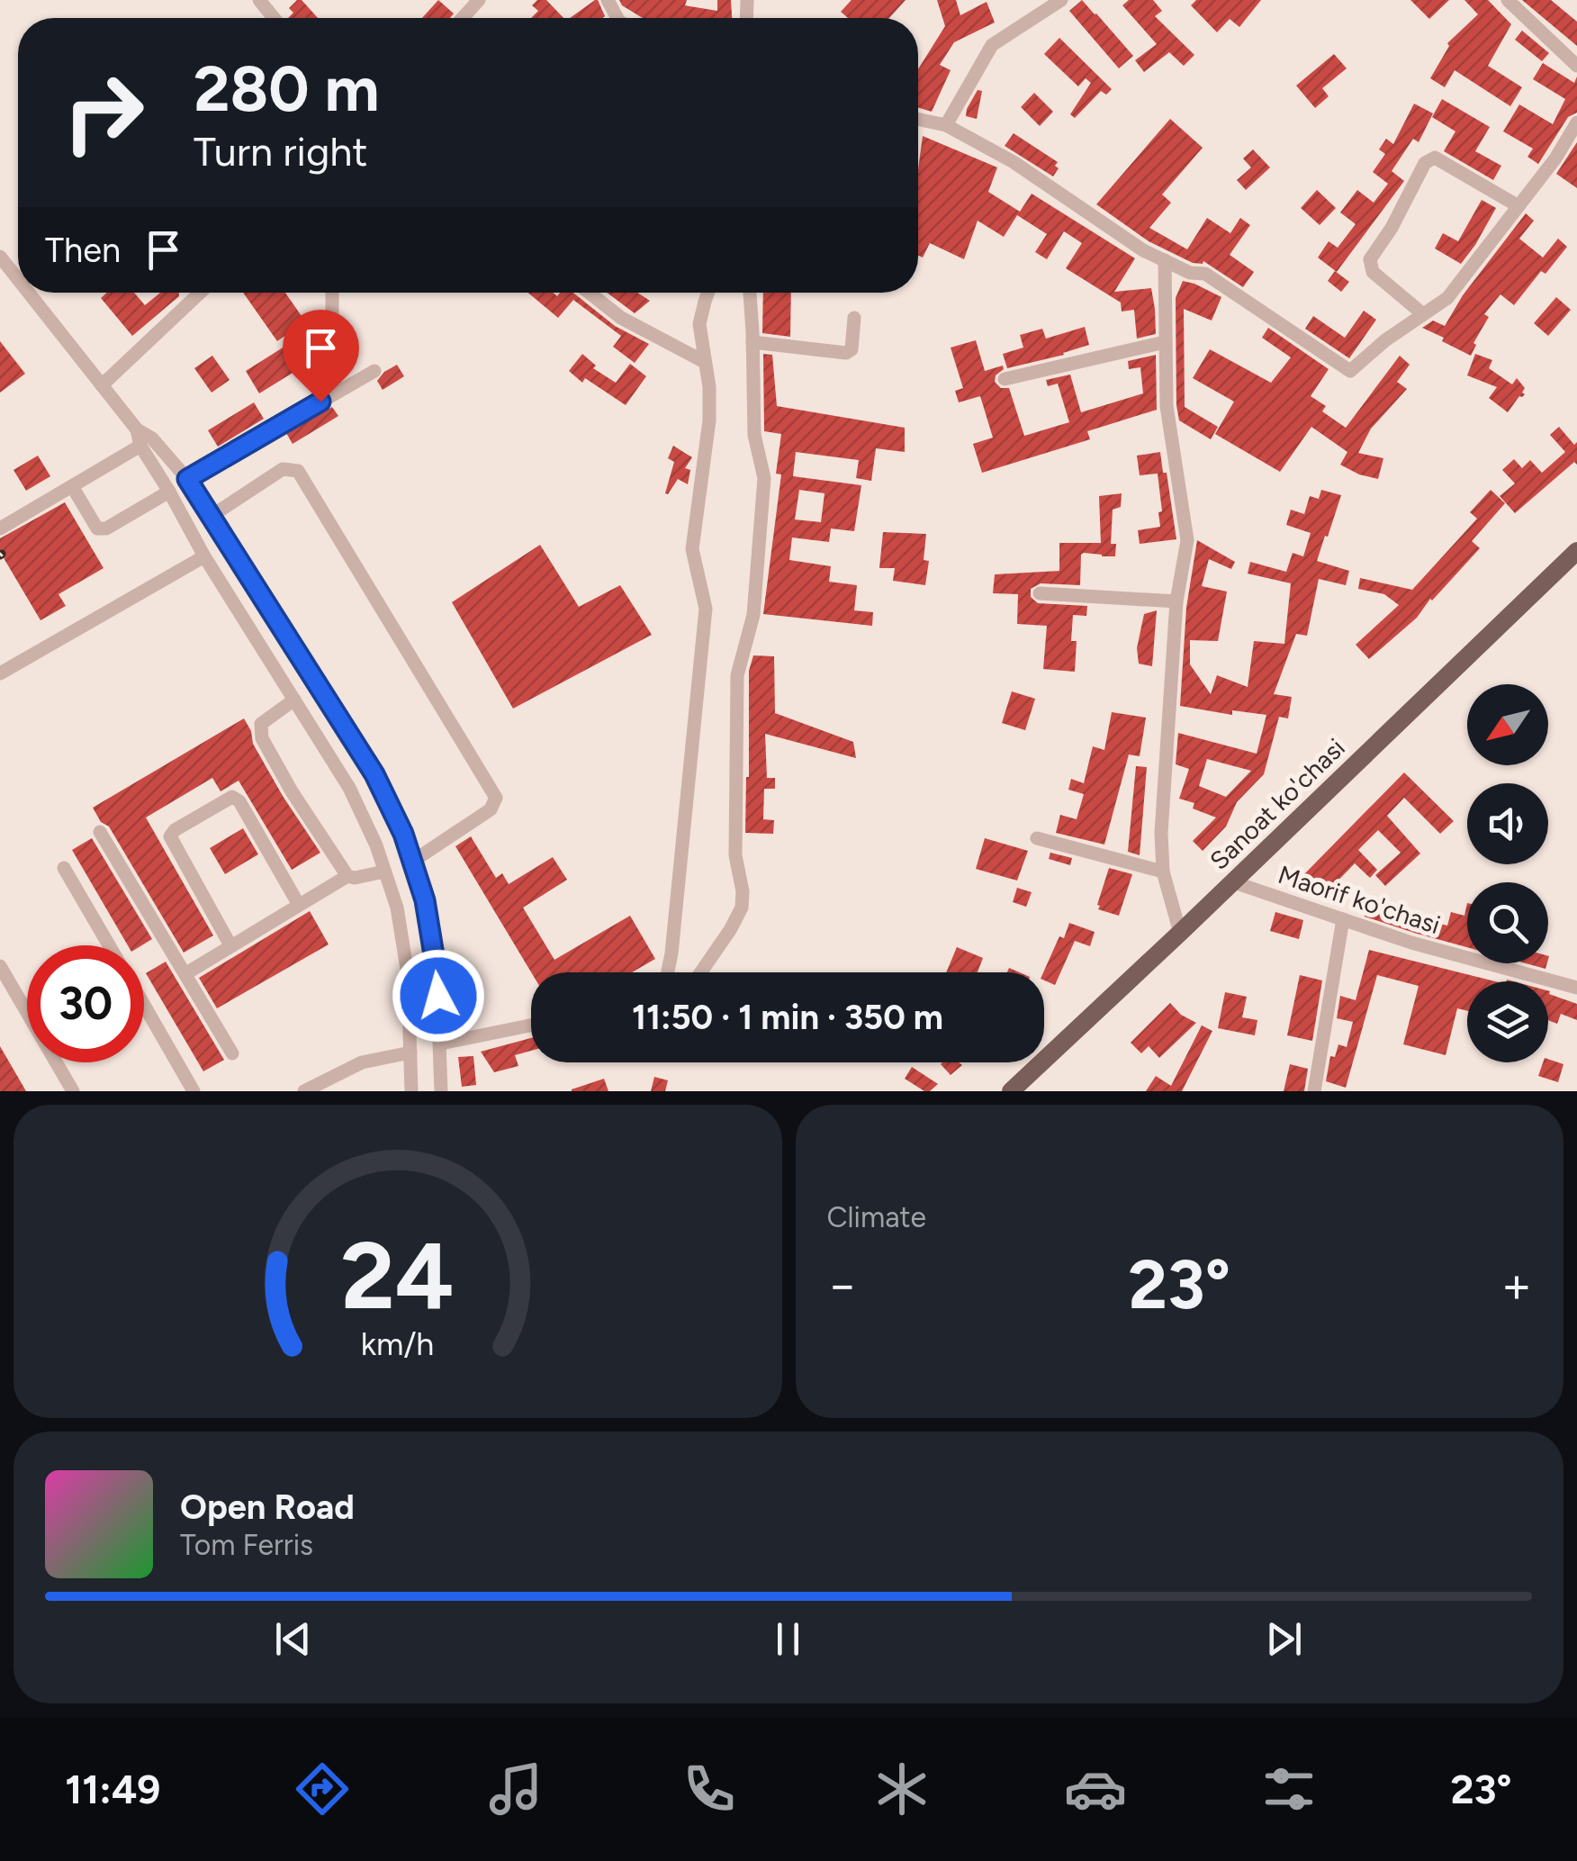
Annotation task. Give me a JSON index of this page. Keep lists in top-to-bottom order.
{
  "streets": {
    "main road": ["Sanoat ko'chasi"],
    "street": ["Maorif ko'chasi"]
  },
  "crossings": [
    ["Sanoat ko'chasi", "Maorif ko'chasi"]
  ],
  "north": "bottom left",
  "page": {
    "turn": ["280 m", "Turn right"],
    "then": "Then",
    "limit": "30",
    "trip": "11:50 · 1 min · 350 m",
    "tile": "Climate",
    "heat": ["−", "23°", "+"],
    "song": ["Open Road", "Tom Ferris"],
    "tabs": ["11:49", "23°"],
    "gauge": ["24", "km/h"]
  }
}
